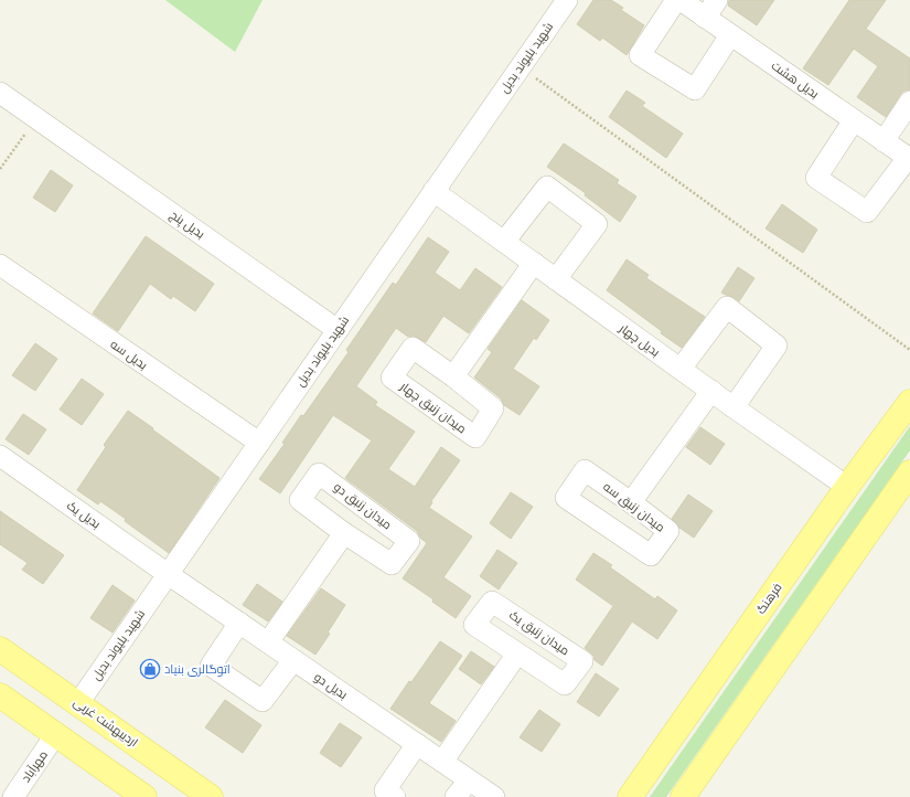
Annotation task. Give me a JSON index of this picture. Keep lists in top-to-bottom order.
{
  "streets": {
    "main road": ["فرهنگ", "اردیبهشت غربی"],
    "street": [
      "شهید بلیوند بدیل",
      "بدیل هشت",
      "بدیل پنج",
      "بدیل چهار",
      "بدیل سه",
      "میدان زنبق چهار",
      "میدان زنبق دو",
      "میدان زنبق سه",
      "بدیل یک",
      "میدان زنبق یک",
      "بدیل دو",
      "مهرآباد"
    ]
  },
  "crossings": [
    ["شهید بلیوند بدیل", "بدیل پنج"],
    ["شهید بلیوند بدیل", "بدیل چهار"],
    ["شهید بلیوند بدیل", "بدیل سه"],
    ["شهید بلیوند بدیل", "بدیل یک"],
    ["شهید بلیوند بدیل", "بدیل دو"],
    ["شهید بلیوند بدیل", "اردیبهشت غربی"],
    ["بدیل چهار", "فرهنگ"],
    ["بدیل یک", "بدیل دو"]
  ],
  "places": {
    "shop": ["اتوگالری بنیاد"]
  }
}
